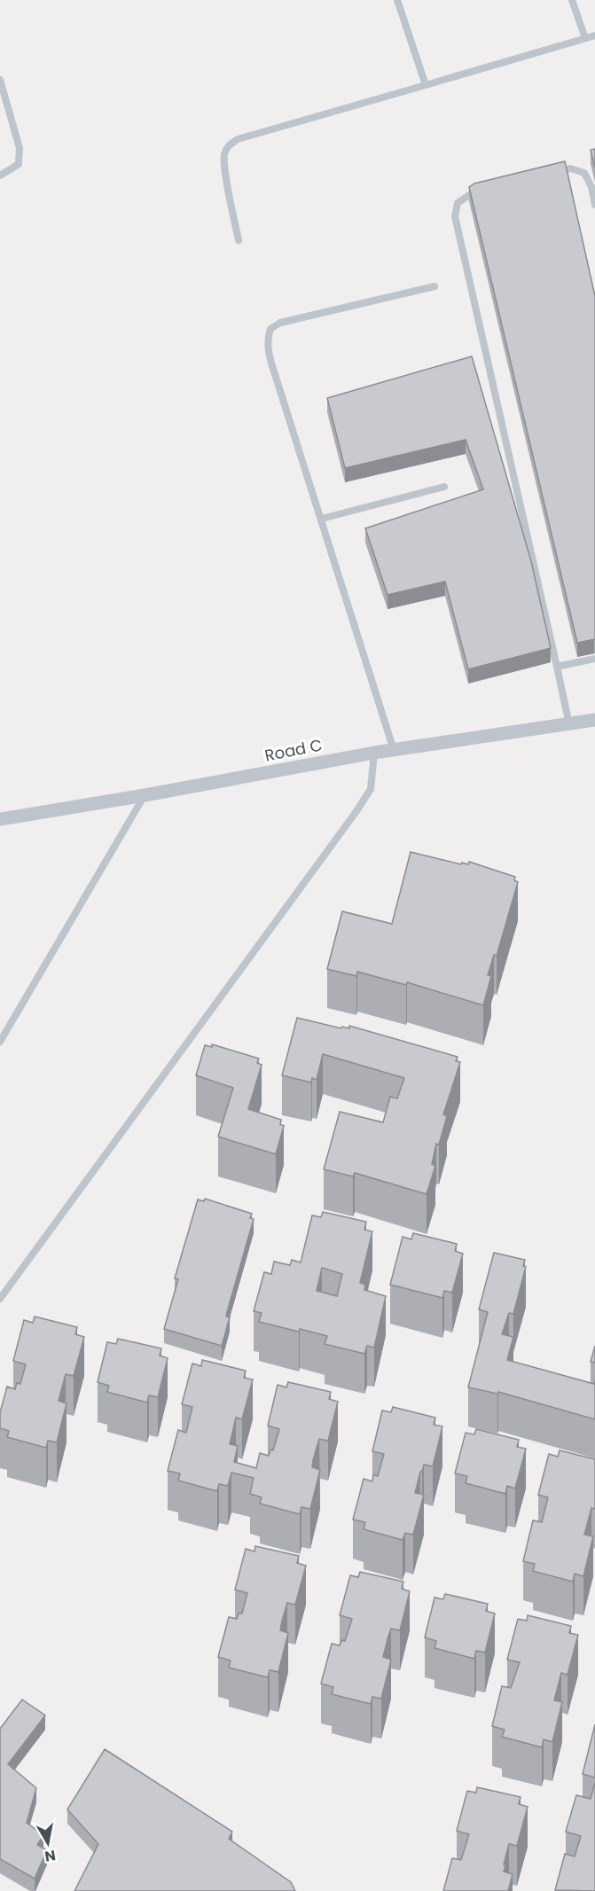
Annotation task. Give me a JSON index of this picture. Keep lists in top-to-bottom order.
{
  "streets": {
    "street": ["Road C"]
  },
  "north": "bottom"
}
